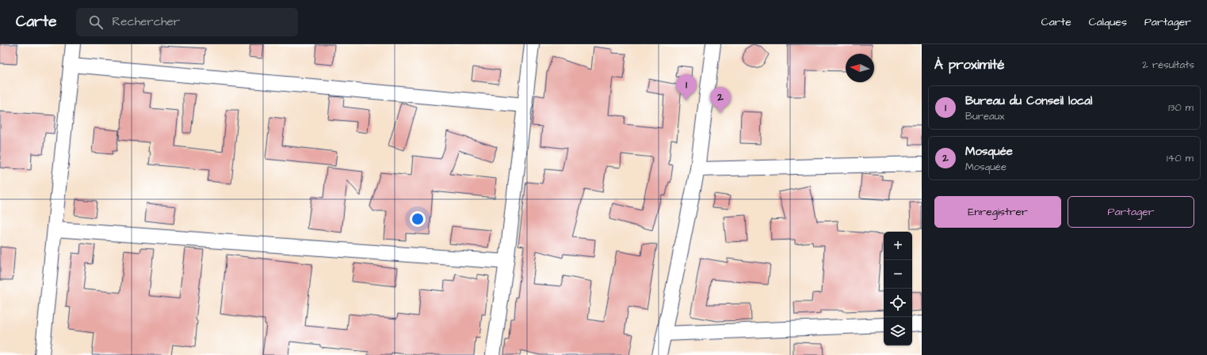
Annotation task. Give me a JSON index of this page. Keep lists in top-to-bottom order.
{
  "north": "left",
  "page": {
    "header": "Carte",
    "search": "Rechercher",
    "nav": ["Carte", "Calques", "Partager"],
    "heading": ["À proximité", "2 résultats"],
    "pins": ["1", "2"],
    "list": [
      {
        "mark": "1",
        "name": "Bureau du Conseil local",
        "note": "Bureaux",
        "value": "130 m"
      },
      {
        "mark": "2",
        "name": "Mosquée",
        "note": "Mosquée",
        "value": "140 m"
      }
    ],
    "buttons": ["Enregistrer", "Partager"],
    "map_buttons": ["+", "−"]
  }
}
